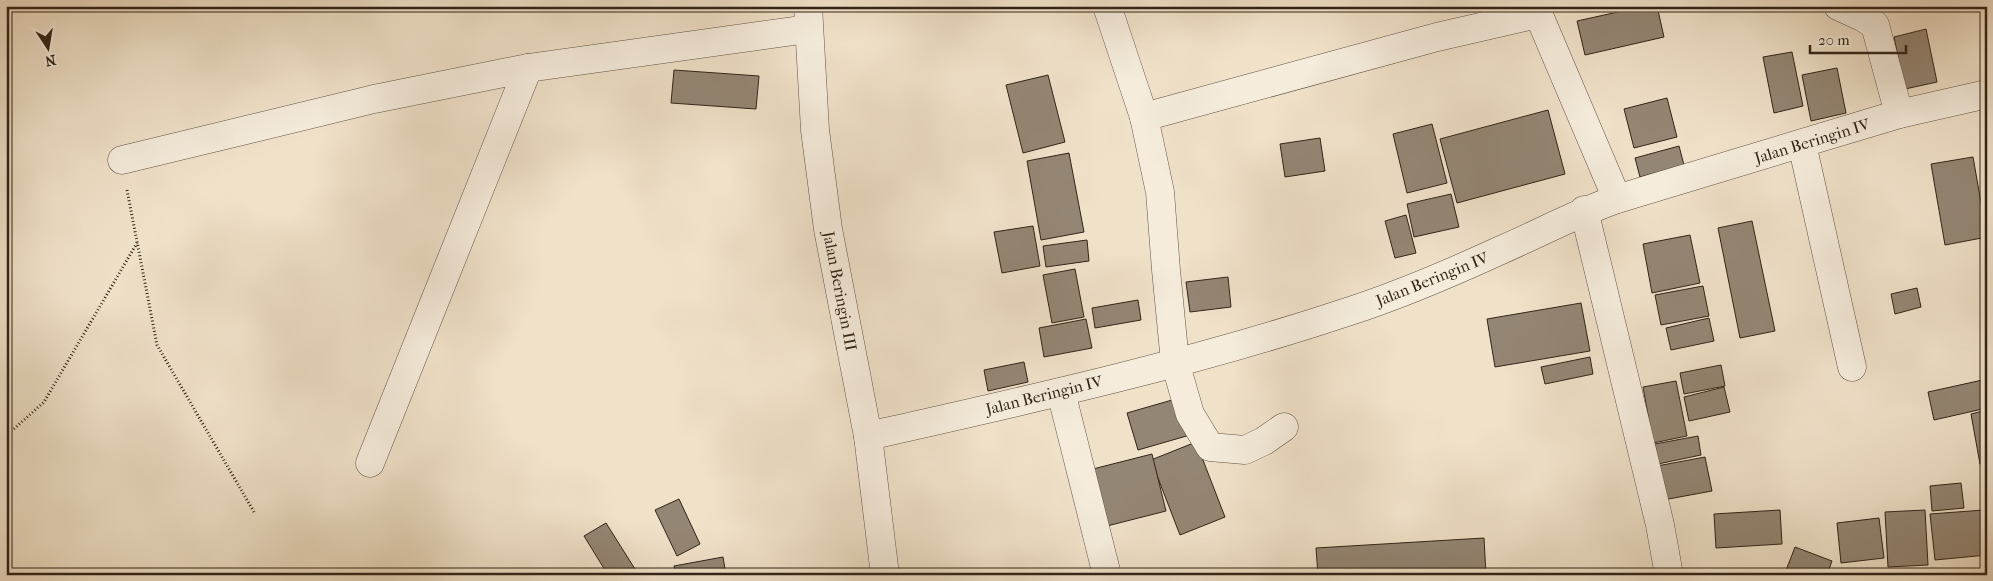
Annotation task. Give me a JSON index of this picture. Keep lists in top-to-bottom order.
{
  "streets": {
    "street": ["Jalan Beringin IV", "Jalan Beringin III"]
  },
  "crossings": [
    ["Jalan Beringin IV", "Jalan Beringin III"]
  ],
  "scale_bar": "20 m",
  "north": "bottom"
}
